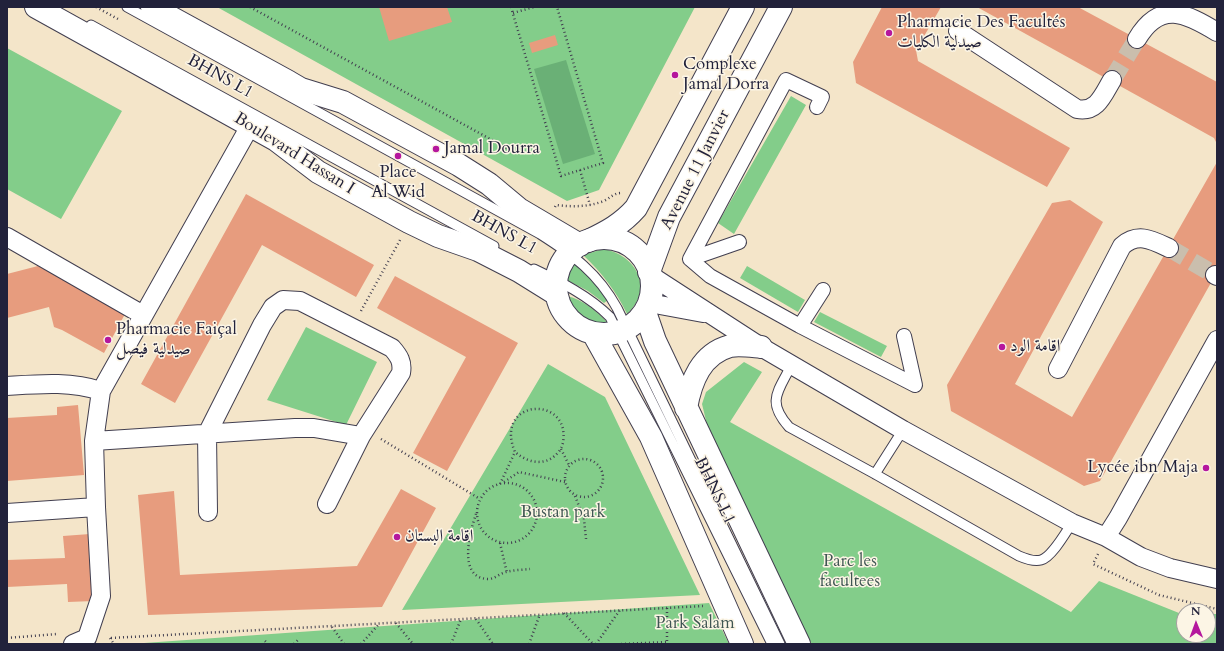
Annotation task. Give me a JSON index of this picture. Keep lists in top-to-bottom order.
{
  "streets": {
    "main road": ["Boulevard Hassan I", "Avenue 11 Janvier"],
    "lane": ["BHNS L1"]
  },
  "crossings": [
    ["BHNS L1", "Boulevard Hassan I"],
    ["BHNS L1", "Avenue 11 Janvier"]
  ],
  "parks": ["Bustan park", "Parc les facultees", "Park Salam"],
  "places": [
    "Pharmacie Des Facultés صيدلية الكليات",
    "Complexe Jamal Dorra",
    "Jamal Dourra",
    "Place Al Wid",
    "Pharmacie Faiçal صيدلية فيصل",
    "اقامة الود",
    "Lycée ibn Maja",
    "اقامة البستان"
  ],
  "north": "top"
}
